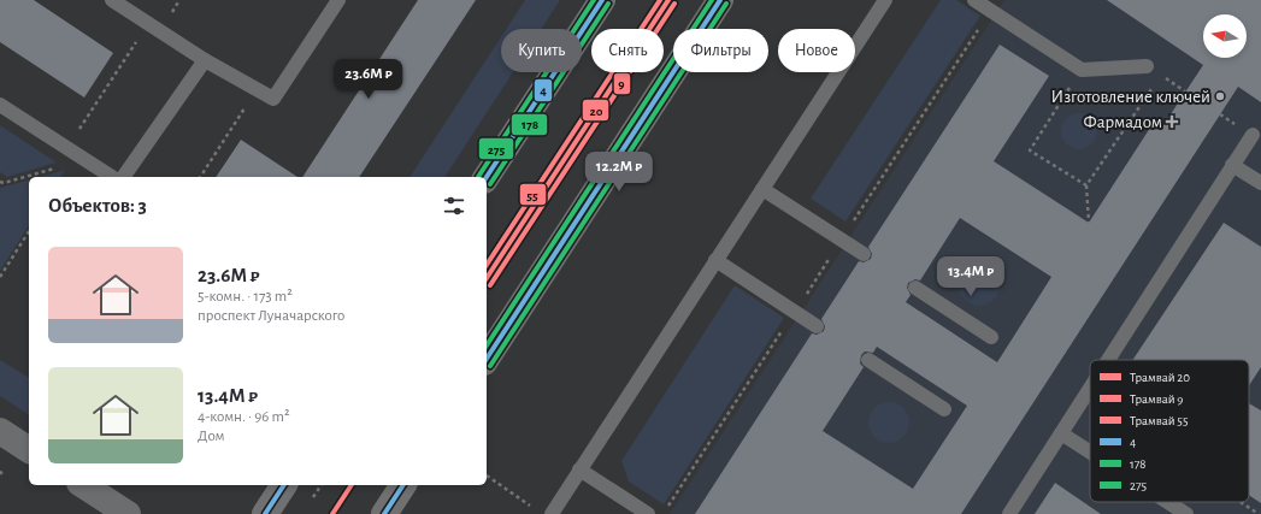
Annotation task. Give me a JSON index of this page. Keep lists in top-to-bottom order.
{
  "places": {
    "other": ["Изготовление ключей"],
    "health": ["Фармадом"]
  },
  "lines": [
    "tram line 20",
    "tram line 55",
    "transit line 4",
    "transit line 275",
    "tram line 9",
    "transit line 178"
  ],
  "legend": [
    "Трамвай 20",
    "Трамвай 9",
    "Трамвай 55",
    "4",
    "178",
    "275"
  ],
  "north": "left",
  "page": {
    "chip": [
      "Купить",
      "Снять",
      "Фильтры",
      "Новое"
    ],
    "price": ["23.6M ₽", "12.2M ₽", "13.4M ₽"],
    "heading": "Объектов: 3",
    "list": [
      {
        "name": "23.6M ₽",
        "note": "5-комн. · 173 m² · проспект Луначарского"
      },
      {
        "name": "13.4M ₽",
        "note": "4-комн. · 96 m² · Дом"
      }
    ]
  }
}
